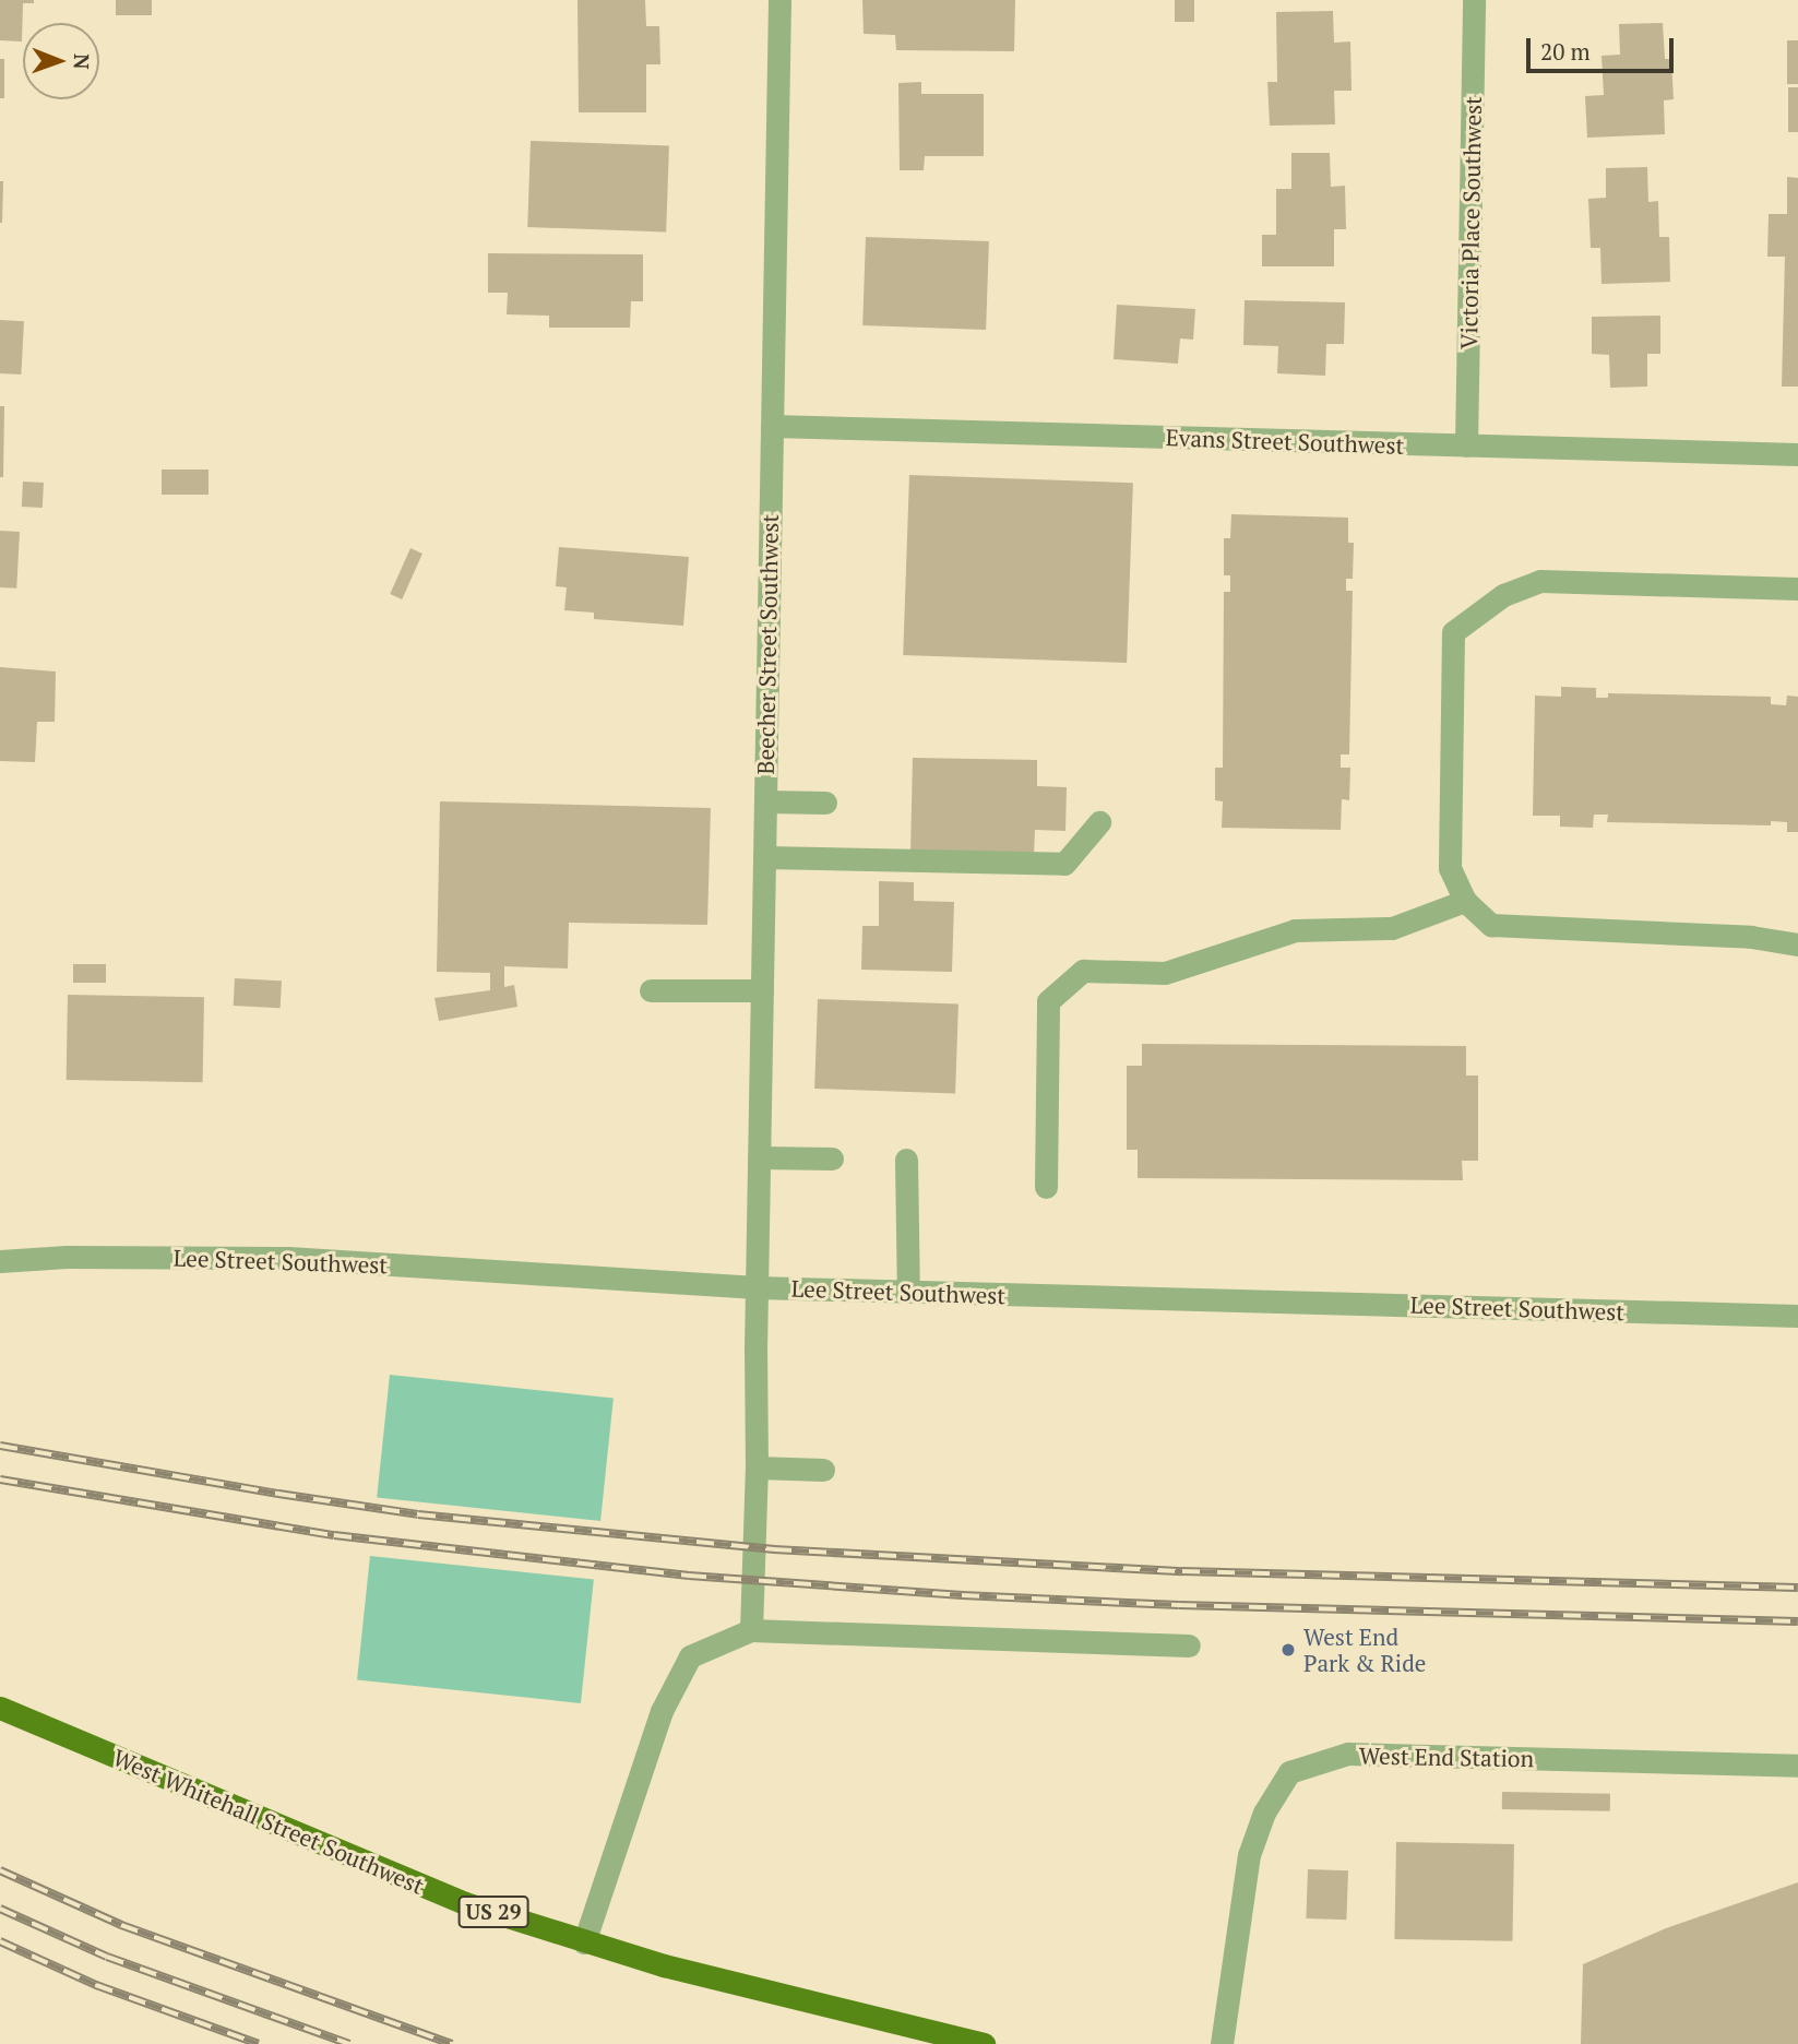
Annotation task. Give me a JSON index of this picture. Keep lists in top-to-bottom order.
{
  "streets": {
    "main road": ["West Whitehall Street Southwest", "US 29"],
    "street": [
      "Victoria Place Southwest",
      "Evans Street Southwest",
      "Beecher Street Southwest",
      "Lee Street Southwest",
      "West End Station"
    ]
  },
  "crossings": [
    ["Victoria Place Southwest", "Evans Street Southwest"],
    ["Evans Street Southwest", "Beecher Street Southwest"],
    ["Beecher Street Southwest", "Lee Street Southwest"]
  ],
  "places": ["West End Park & Ride"],
  "scale_bar": "20 m",
  "north": "right"
}
